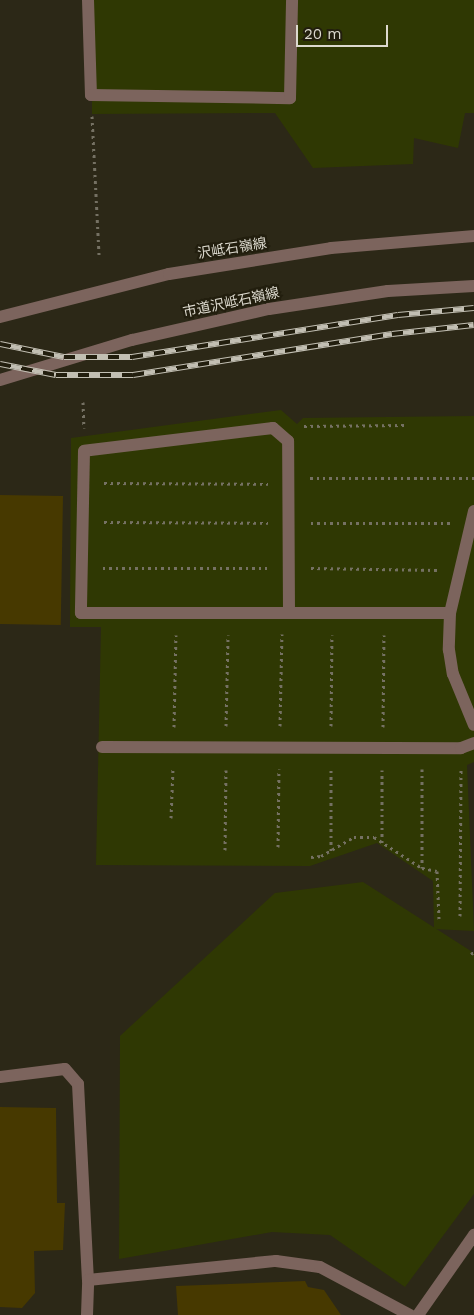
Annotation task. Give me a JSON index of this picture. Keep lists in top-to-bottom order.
{
  "streets": {
    "street": ["沢岻石嶺線", "市道沢岻石嶺線"]
  },
  "scale_bar": "20 m"
}
